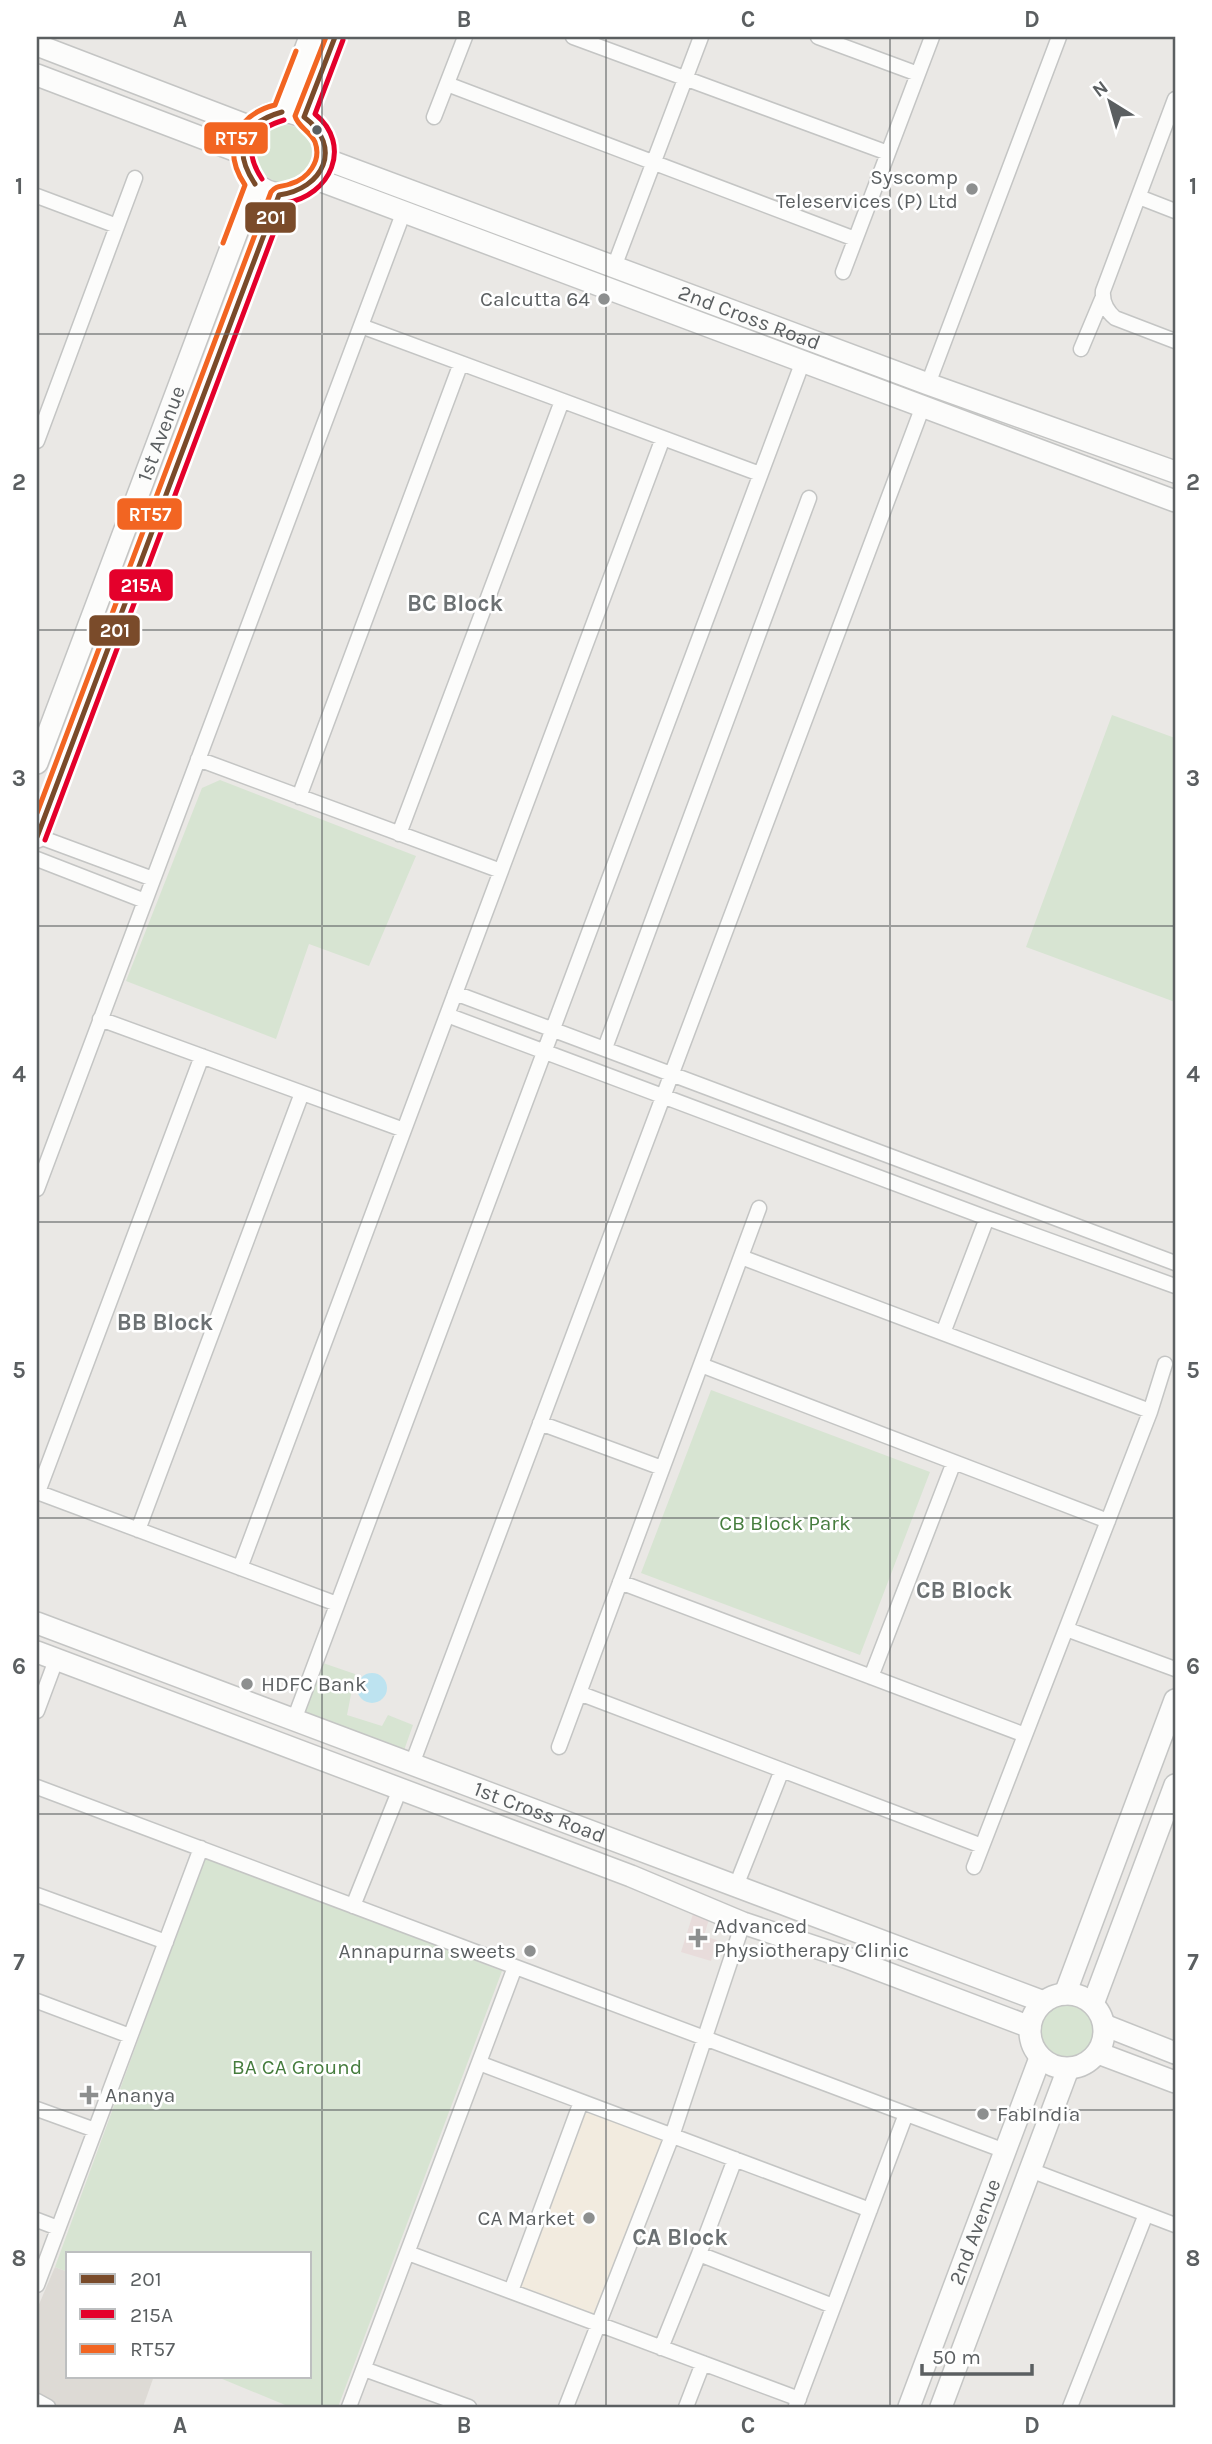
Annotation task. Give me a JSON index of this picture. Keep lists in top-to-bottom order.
{
  "streets": {
    "street": [
      "2nd Cross Road",
      "1st Avenue",
      "1st Cross Road",
      "2nd Avenue"
    ]
  },
  "crossings": [
    ["2nd Cross Road", "1st Avenue"],
    ["1st Cross Road", "2nd Avenue"]
  ],
  "districts": [
    "BC Block",
    "BB Block",
    "CB Block",
    "CA Block"
  ],
  "parks": ["CB Block Park", "BA CA Ground"],
  "places": {
    "other": [
      "Syscomp Teleservices (P) Ltd",
      "Calcutta 64",
      "HDFC Bank",
      "Annapurna sweets",
      "FabIndia",
      "CA Market"
    ],
    "health": ["Advanced Physiotherapy Clinic", "Ananya"]
  },
  "lines": ["transit line 201", "transit line RT57", "transit line 215A"],
  "legend": ["201", "215A", "RT57"],
  "scale_bar": "50 m",
  "north": "top left",
  "grid": {
    "columns": [
      "A",
      "B",
      "C",
      "D"
    ],
    "rows": [
      "1",
      "2",
      "3",
      "4",
      "5",
      "6",
      "7",
      "8"
    ]
  }
}
